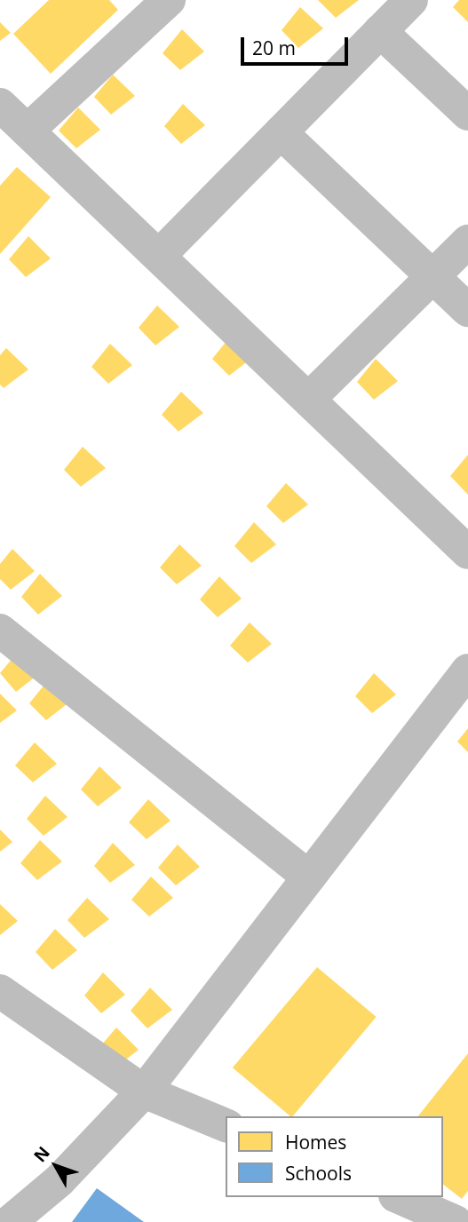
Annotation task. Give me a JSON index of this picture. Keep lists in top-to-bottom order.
{
  "legend": ["Homes", "Schools"],
  "scale_bar": "20 m",
  "north": "top left"
}
